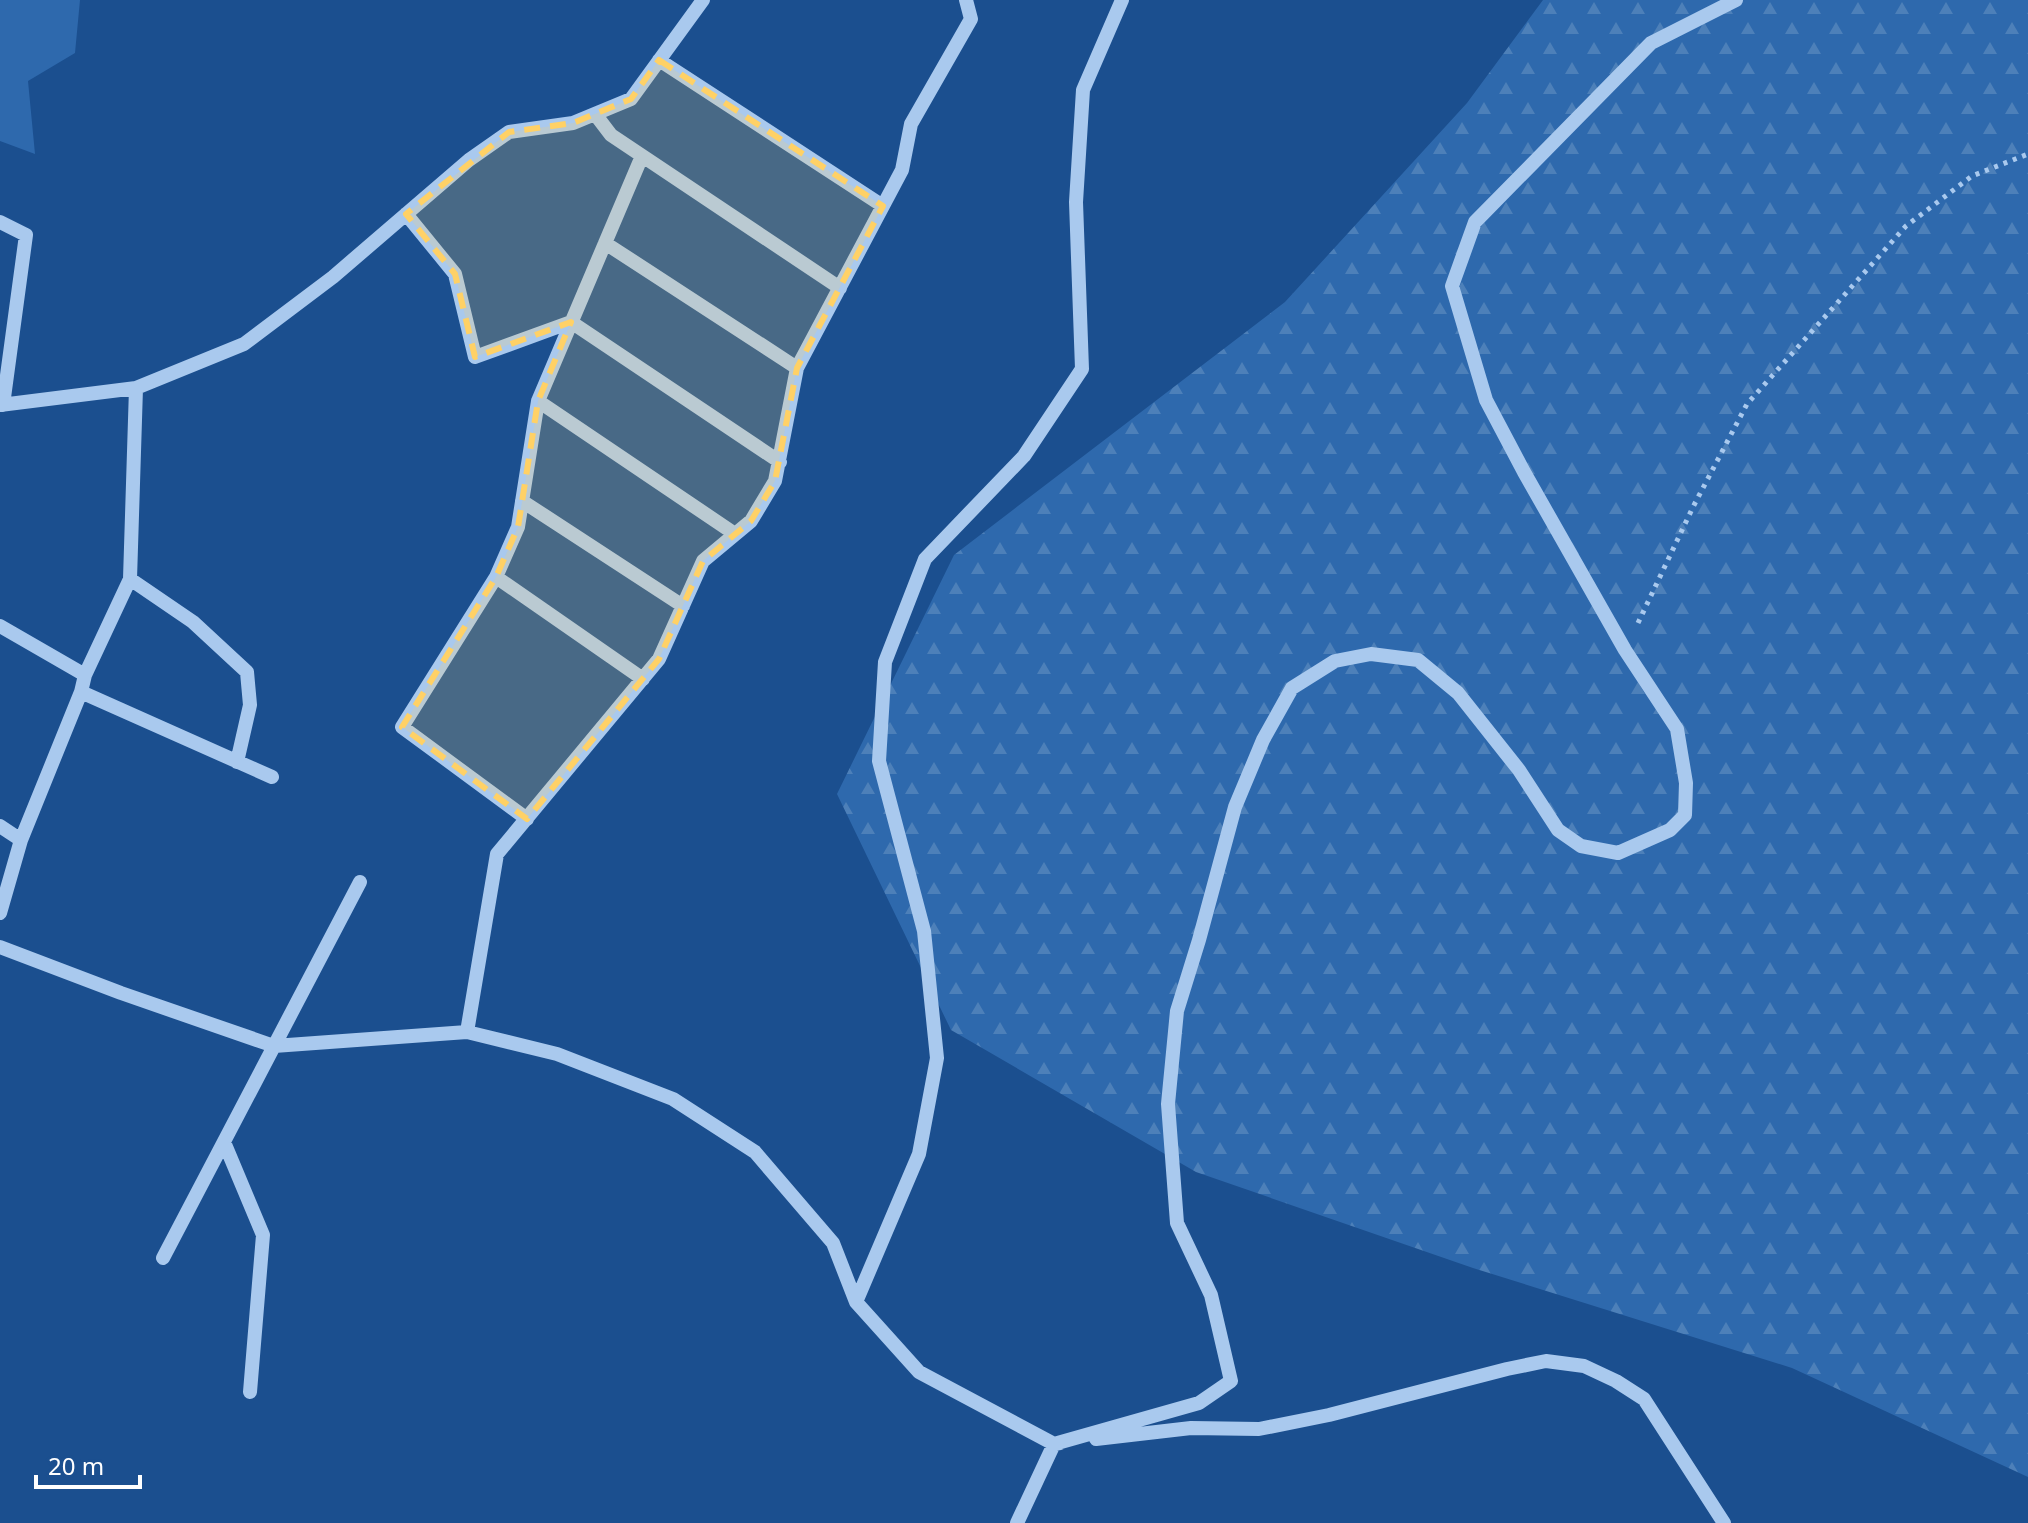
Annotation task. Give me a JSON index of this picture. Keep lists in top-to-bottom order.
{
  "scale_bar": "20 m"
}
